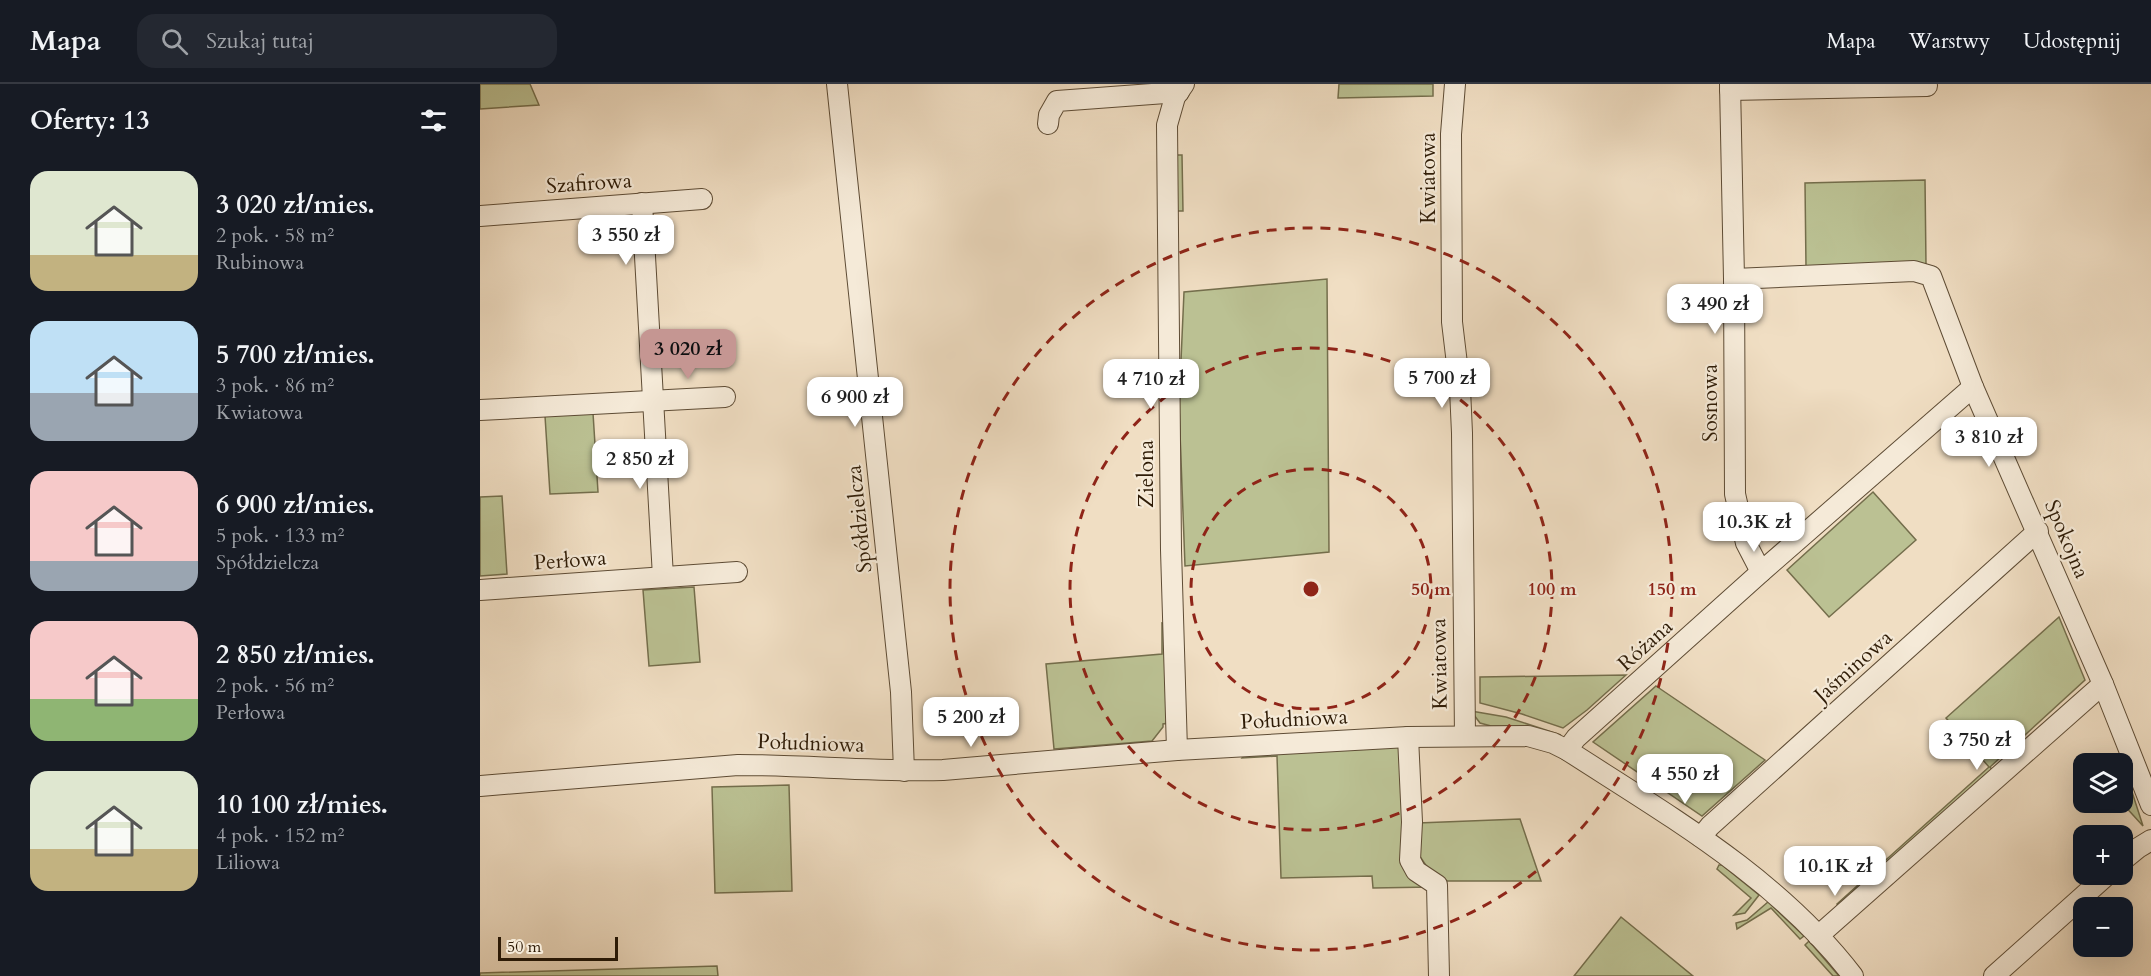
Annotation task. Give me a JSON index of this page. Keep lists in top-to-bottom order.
{
  "streets": {
    "street": [
      "Kwiatowa",
      "Szafirowa",
      "Sosnowa",
      "Zielona",
      "Spółdzielcza",
      "Spokojna",
      "Perłowa",
      "Różana",
      "Jaśminowa",
      "Południowa"
    ]
  },
  "crossings": [
    ["Kwiatowa", "Różana"],
    ["Kwiatowa", "Jaśminowa"],
    ["Kwiatowa", "Południowa"],
    ["Sosnowa", "Spokojna"],
    ["Sosnowa", "Różana"],
    ["Zielona", "Południowa"],
    ["Spółdzielcza", "Południowa"],
    ["Spokojna", "Różana"],
    ["Spokojna", "Jaśminowa"]
  ],
  "scale_bar": "50 m",
  "page": {
    "header": "Mapa",
    "search": "Szukaj tutaj",
    "nav": ["Mapa", "Warstwy", "Udostępnij"],
    "heading": "Oferty: 13",
    "list": [
      {
        "name": "3 020 zł/mies.",
        "note": "2 pok. · 58 m² · Rubinowa"
      },
      {
        "name": "5 700 zł/mies.",
        "note": "3 pok. · 86 m² · Kwiatowa"
      },
      {
        "name": "6 900 zł/mies.",
        "note": "5 pok. · 133 m² · Spółdzielcza"
      },
      {
        "name": "2 850 zł/mies.",
        "note": "2 pok. · 56 m² · Perłowa"
      },
      {
        "name": "10 100 zł/mies.",
        "note": "4 pok. · 152 m² · Liliowa"
      }
    ],
    "price": [
      "3 550 zł",
      "3 490 zł",
      "3 020 zł",
      "5 700 zł",
      "4 710 zł",
      "6 900 zł",
      "3 810 zł",
      "2 850 zł",
      "10.3K zł",
      "5 200 zł",
      "3 750 zł",
      "4 550 zł",
      "10.1K zł"
    ],
    "map_buttons": ["+", "−"],
    "scale": "50 m"
  },
  "rings": ["50 m", "100 m", "150 m"]
}
